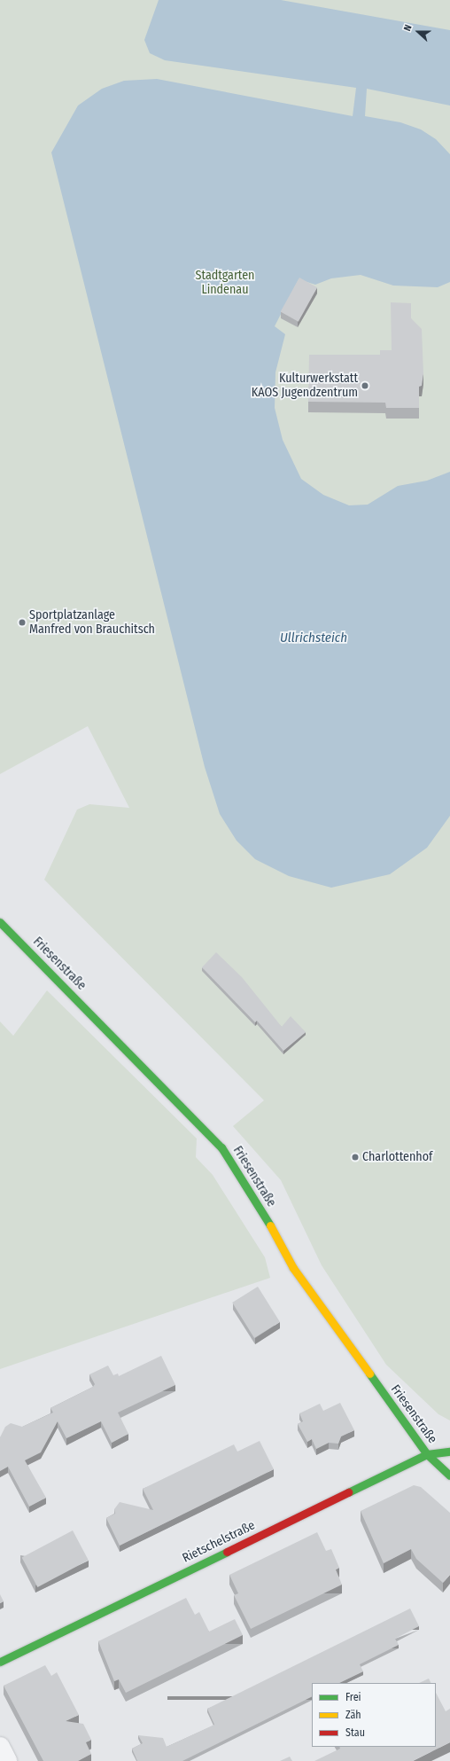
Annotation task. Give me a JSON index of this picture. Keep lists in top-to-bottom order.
{
  "streets": {
    "street": ["Friesenstraße", "Rietschelstraße"]
  },
  "crossings": [
    ["Friesenstraße", "Rietschelstraße"]
  ],
  "water": ["Ullrichsteich"],
  "parks": ["Stadtgarten Lindenau"],
  "places": ["Kulturwerkstatt KAOS Jugendzentrum", "Sportplatzanlage Manfred von Brauchitsch", "Charlottenhof"],
  "legend": ["Frei", "Zäh", "Stau"],
  "north": "left"
}
